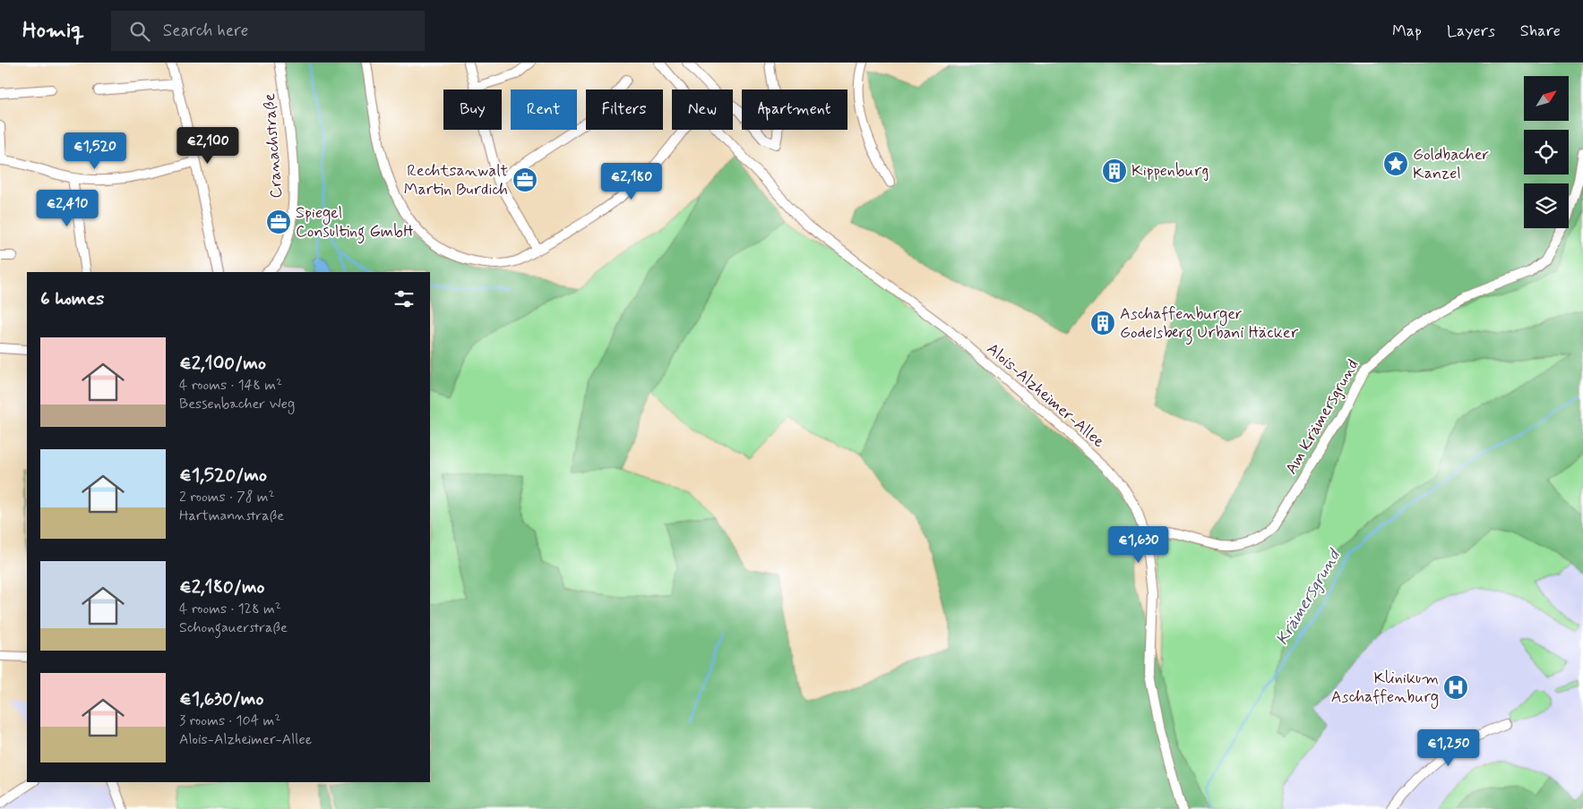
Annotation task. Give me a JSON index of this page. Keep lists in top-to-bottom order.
{
  "streets": {
    "street": ["Cranachstraße", "Alois-Alzheimer-Allee", "Am Krämersgrund"]
  },
  "crossings": [
    ["Alois-Alzheimer-Allee", "Am Krämersgrund"]
  ],
  "water": ["Krämersgrund"],
  "places": {
    "place": ["Goldbacher Kanzel"],
    "building": ["Kippenburg", "Aschaffenburger Godelsberg Urbani Häcker"],
    "office": ["Rechtsanwalt Martin Burdich", "Spiegel Consulting GmbH"],
    "hospital": ["Klinikum Aschaffenburg"]
  },
  "north": "top right",
  "page": {
    "header": "Homiq",
    "search": "Search here",
    "nav": ["Map", "Layers", "Share"],
    "chip": [
      "Buy",
      "Rent",
      "Filters",
      "New",
      "Apartment"
    ],
    "price": [
      "€2,100",
      "€1,520",
      "€2,180",
      "€2,410",
      "€1,630",
      "€1,250"
    ],
    "heading": "6 homes",
    "list": [
      {
        "name": "€2,100/mo",
        "note": "4 rooms · 148 m² · Bessenbacher Weg"
      },
      {
        "name": "€1,520/mo",
        "note": "2 rooms · 78 m² · Hartmannstraße"
      },
      {
        "name": "€2,180/mo",
        "note": "4 rooms · 128 m² · Schongauerstraße"
      },
      {
        "name": "€1,630/mo",
        "note": "3 rooms · 104 m² · Alois-Alzheimer-Allee"
      }
    ]
  }
}
